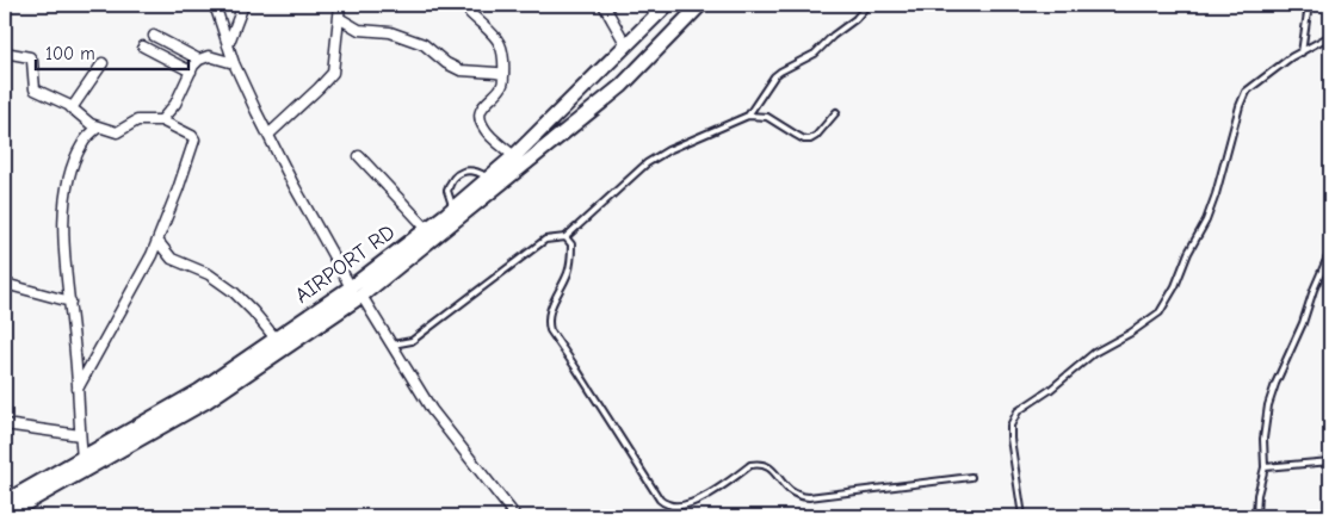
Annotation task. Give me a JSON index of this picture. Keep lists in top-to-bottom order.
{
  "streets": {
    "main road": ["AIRPORT RD"]
  },
  "scale_bar": "100 m"
}
